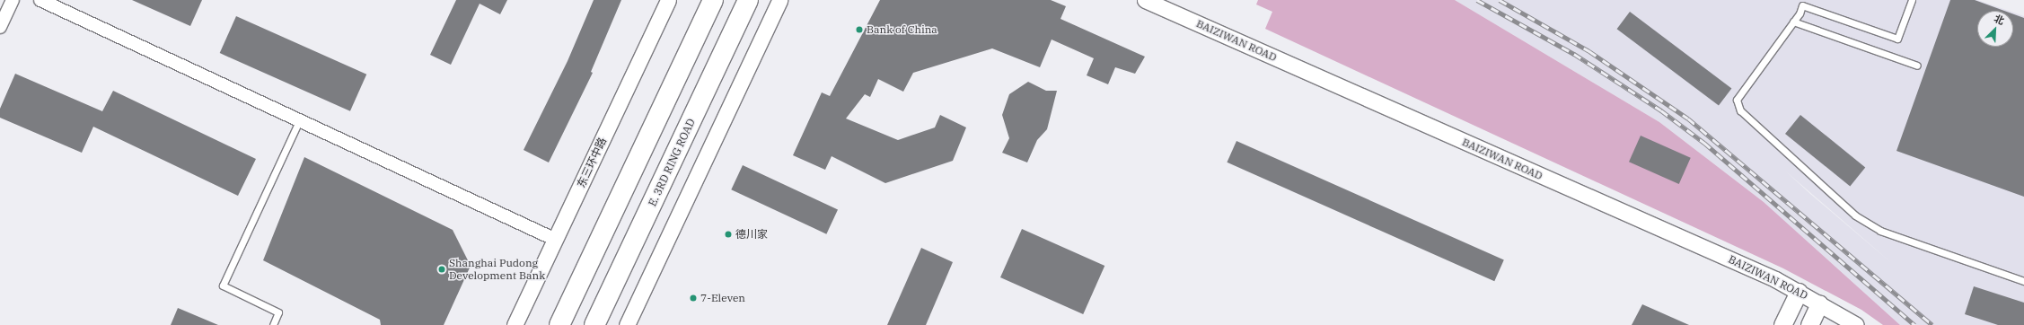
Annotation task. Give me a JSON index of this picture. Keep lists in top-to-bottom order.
{
  "streets": {
    "highway": ["E. 3RD RING ROAD"],
    "street": ["BAIZIWAN ROAD", "东三环中路"]
  },
  "places": [
    "Bank of China",
    "德川家",
    "Shanghai Pudong Development Bank",
    "7-Eleven"
  ],
  "north": "top right"
}
